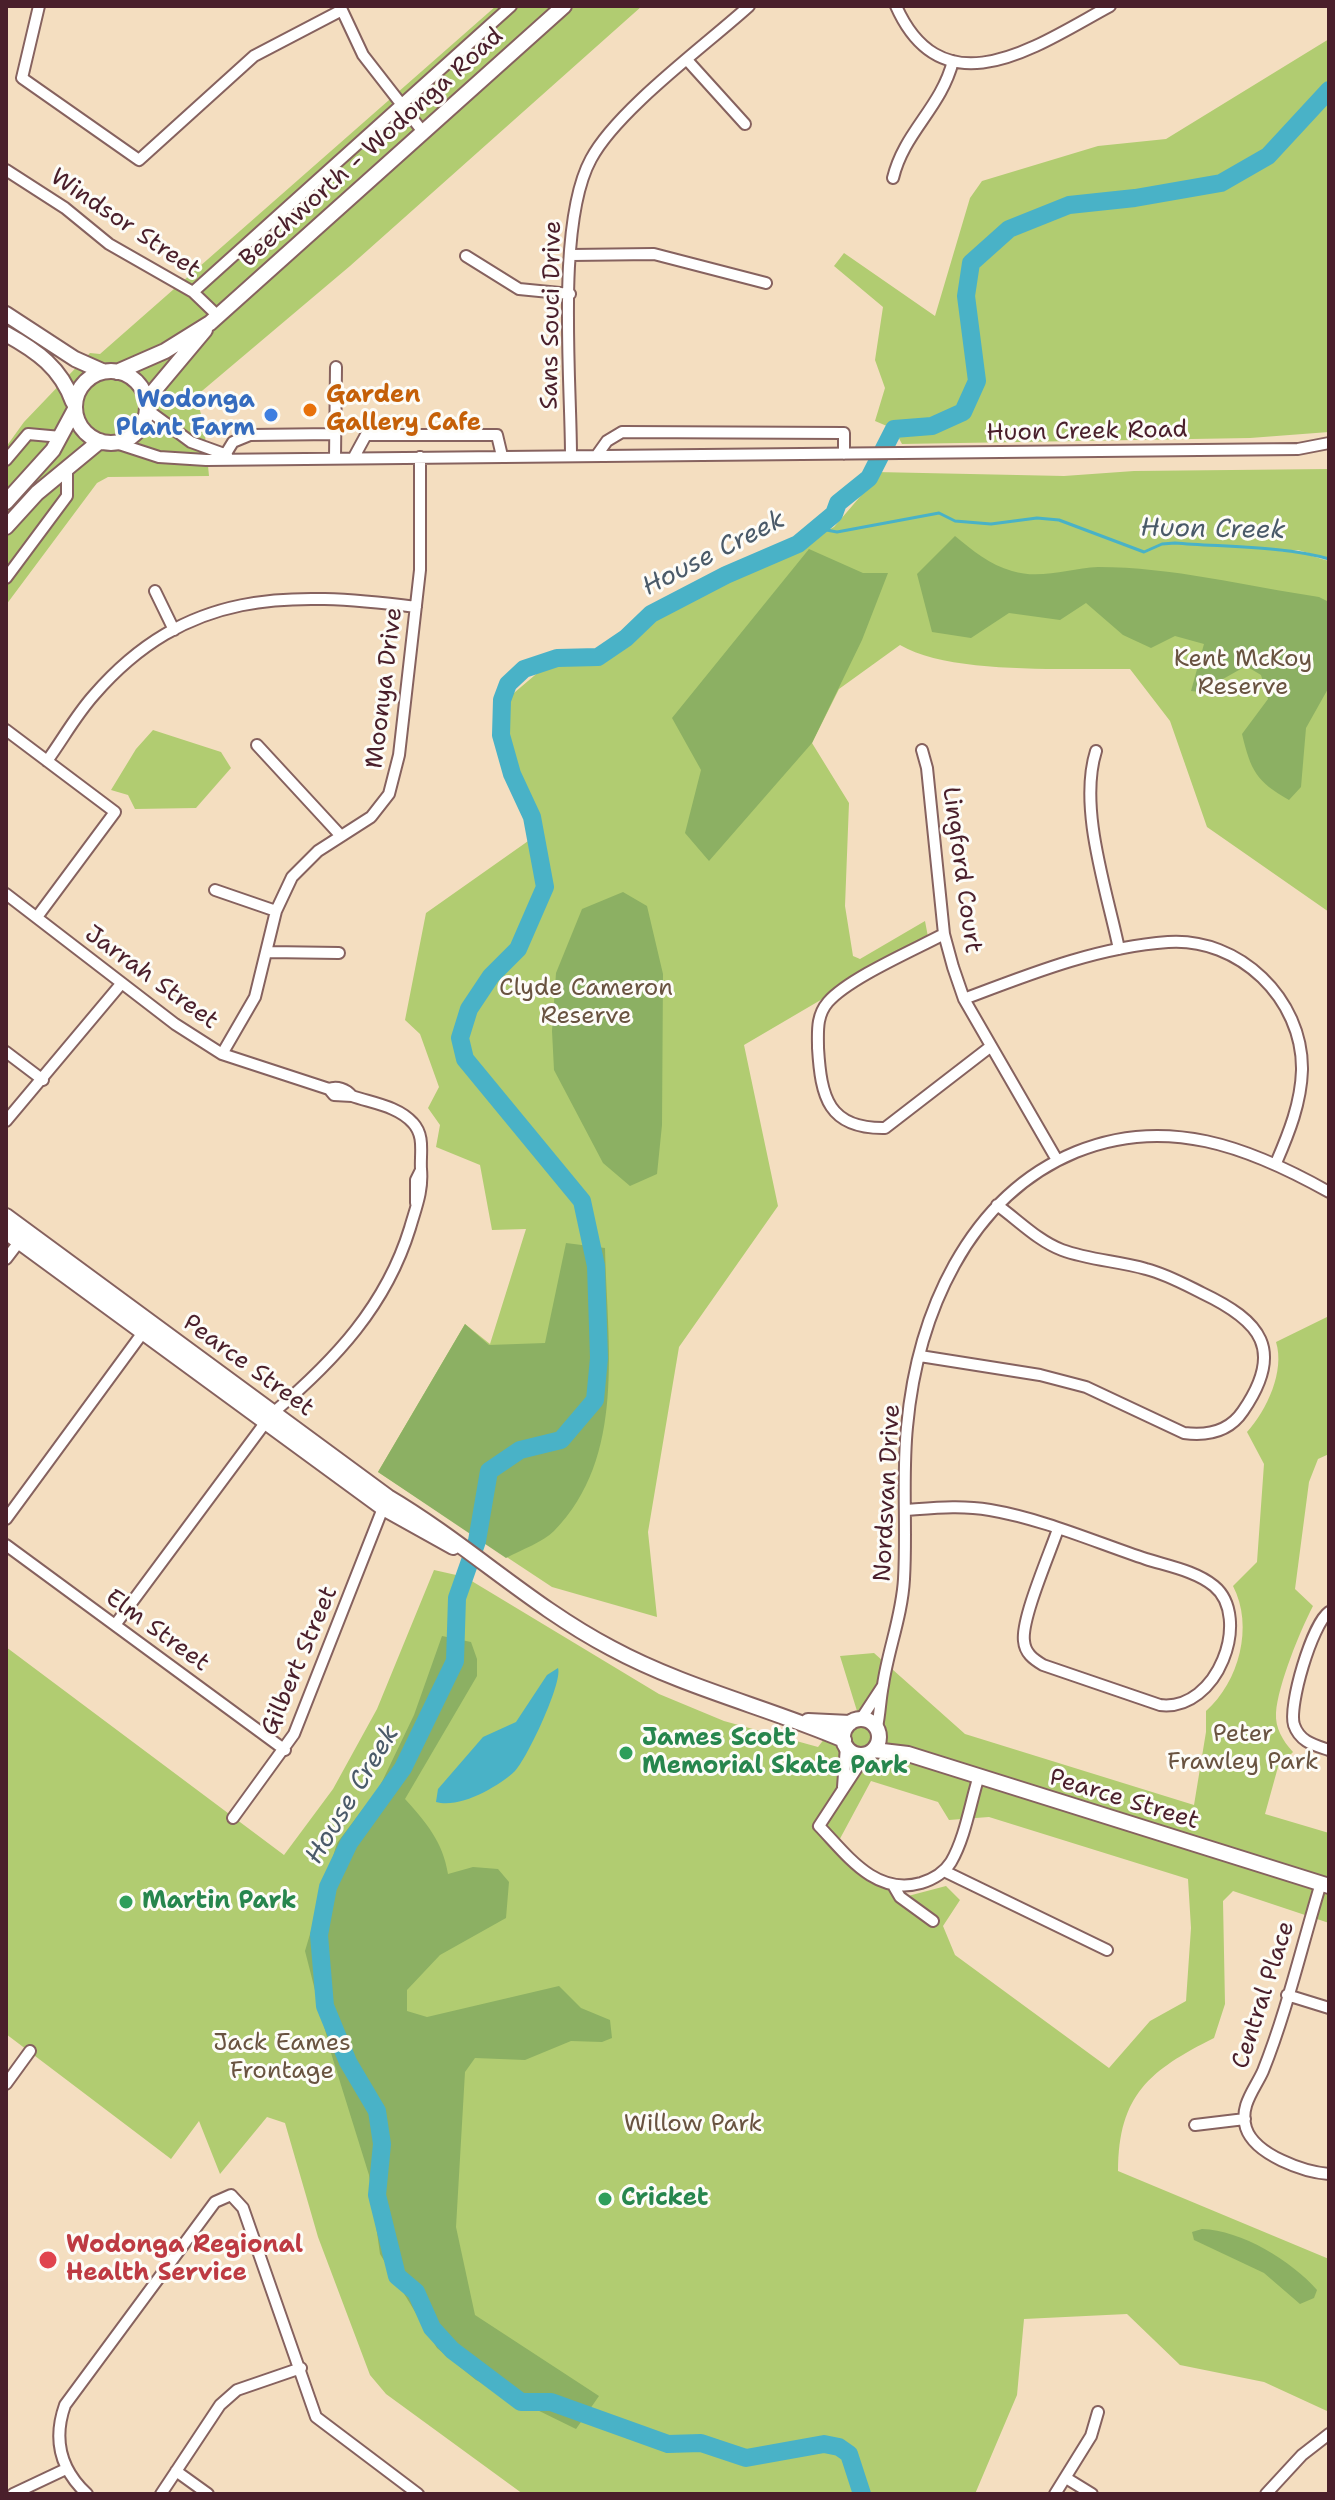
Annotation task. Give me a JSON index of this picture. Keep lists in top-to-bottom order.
{
  "streets": {
    "main road": ["Beechworth - Wodonga Road", "Pearce Street"],
    "street": [
      "Windsor Street",
      "Sans Souci Drive",
      "Huon Creek Road",
      "Moonya Drive",
      "Lingford Court",
      "Jarrah Street",
      "Nordsvan Drive",
      "Elm Street",
      "Gilbert Street",
      "Central Place"
    ]
  },
  "crossings": [
    ["Beechworth - Wodonga Road", "Windsor Street"],
    ["Beechworth - Wodonga Road", "Huon Creek Road"],
    ["Sans Souci Drive", "Huon Creek Road"],
    ["Huon Creek Road", "Moonya Drive"],
    ["Moonya Drive", "Jarrah Street"],
    ["Lingford Court", "Nordsvan Drive"],
    ["Jarrah Street", "Pearce Street"],
    ["Jarrah Street", "Elm Street"],
    ["Pearce Street", "Nordsvan Drive"],
    ["Pearce Street", "Gilbert Street"],
    ["Pearce Street", "Central Place"],
    ["Elm Street", "Gilbert Street"]
  ],
  "water": ["Huon Creek", "House Creek"],
  "parks": [
    "Kent McKoy Reserve",
    "Clyde Cameron Reserve",
    "Peter Frawley Park",
    "Jack Eames Frontage",
    "Willow Park"
  ],
  "places": [
    "Garden Gallery Cafe",
    "Wodonga Plant Farm",
    "James Scott Memorial Skate Park",
    "Martin Park",
    "Cricket",
    "Wodonga Regional Health Service"
  ]
}
